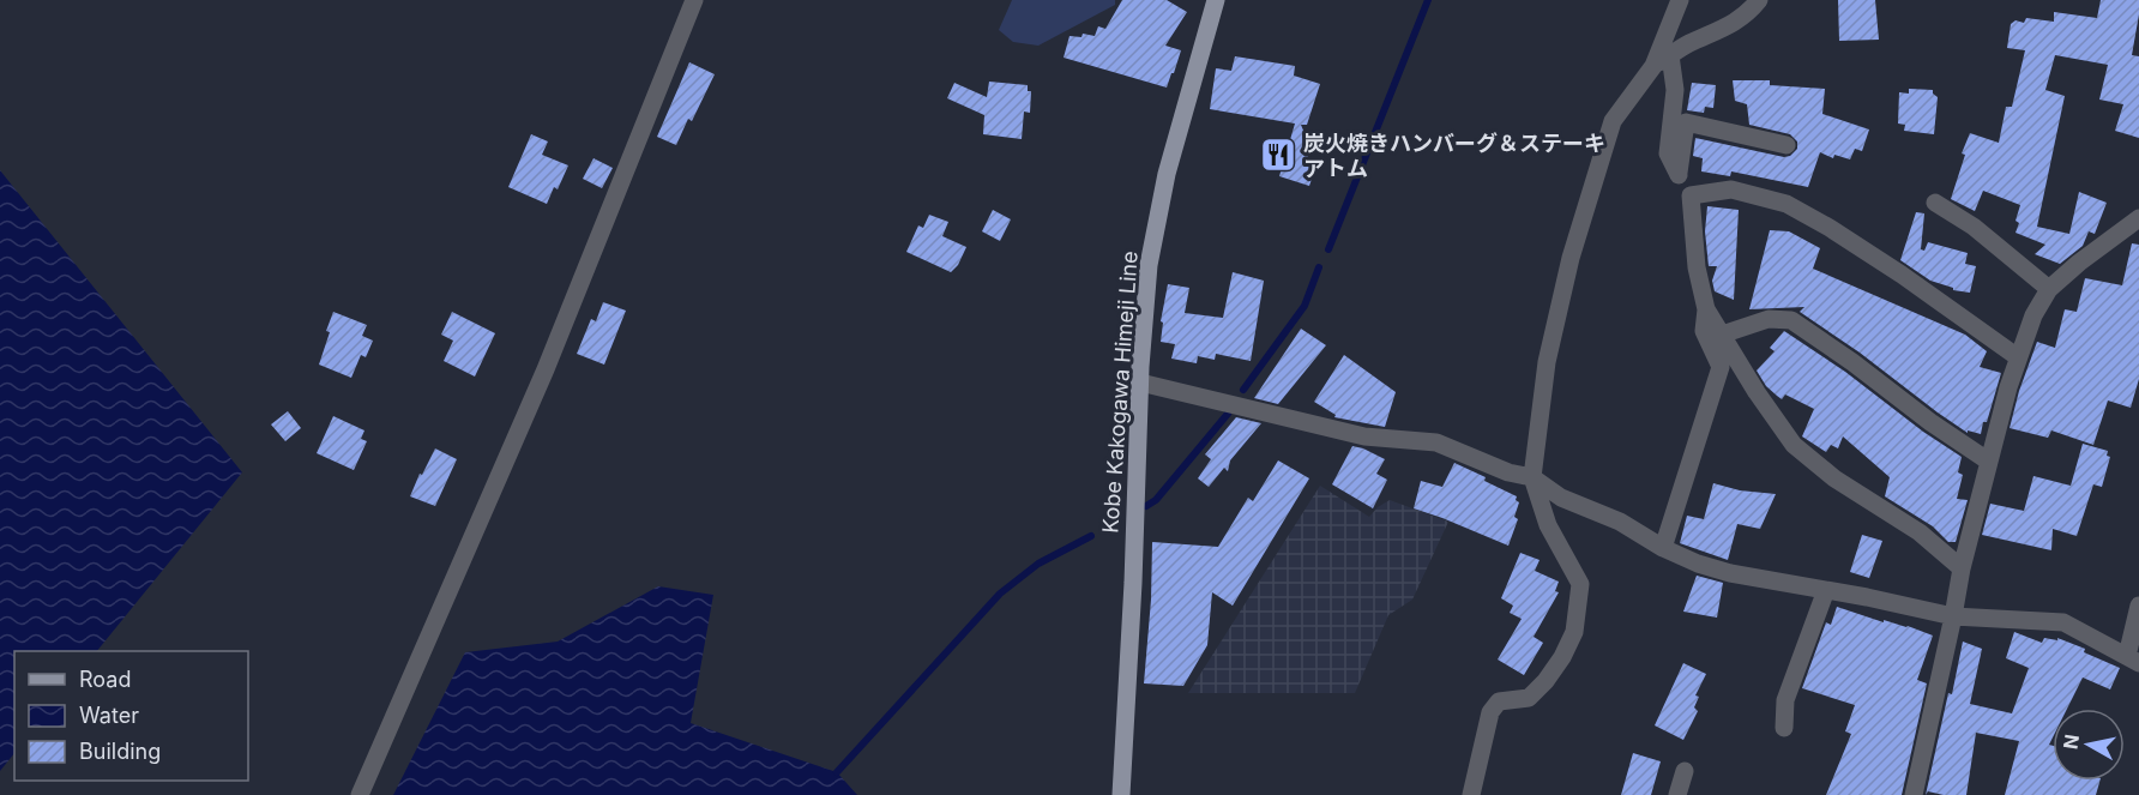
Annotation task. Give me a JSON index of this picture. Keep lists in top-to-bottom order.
{
  "streets": {
    "main road": ["Kobe Kakogawa Himeji Line"]
  },
  "places": {
    "restaurant": ["炭火焼きハンバーグ＆ステーキ アトム"]
  },
  "legend": ["Road", "Water", "Building"],
  "north": "left"
}
